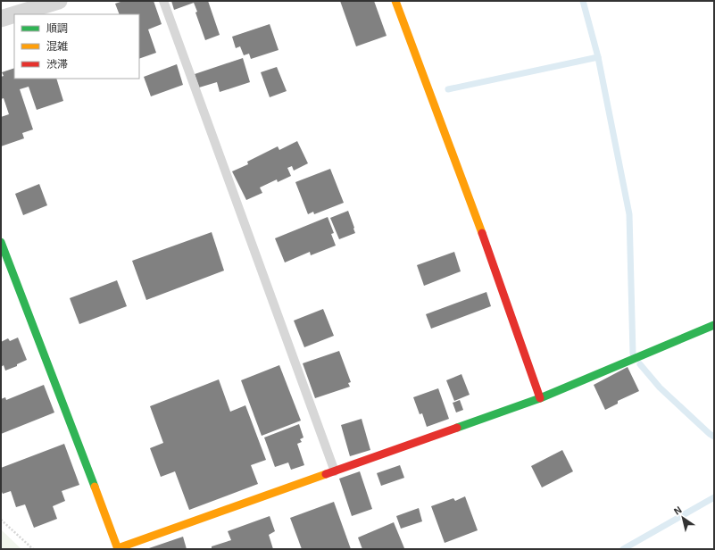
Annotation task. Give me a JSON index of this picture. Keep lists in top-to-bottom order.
{
  "legend": ["順調", "混雑", "渋滞"],
  "north": "top left"
}
